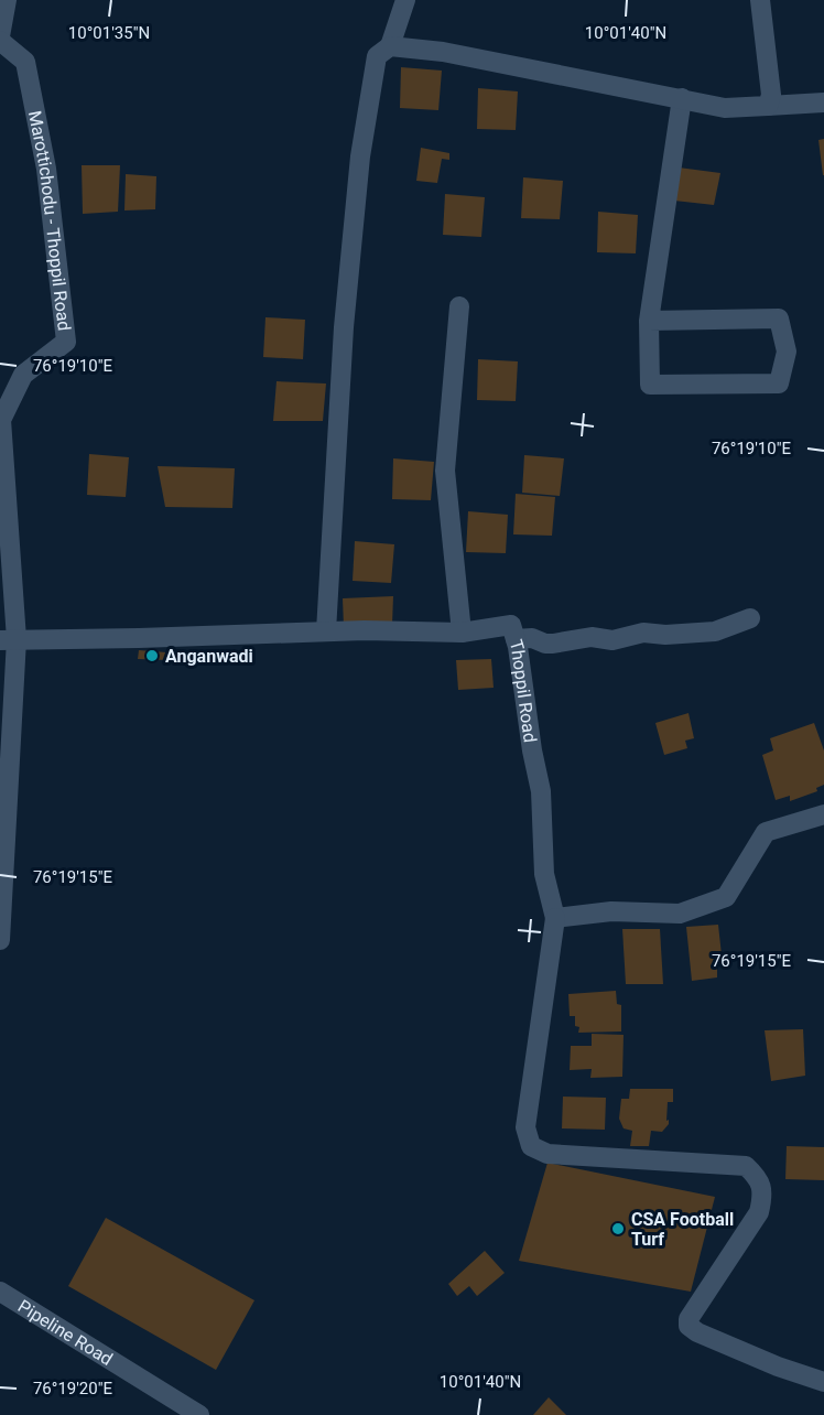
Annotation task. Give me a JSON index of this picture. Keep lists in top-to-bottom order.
{
  "streets": {
    "street": ["Marottichodu - Thoppil Road", "Thoppil Road", "Pipeline Road"]
  },
  "crossings": [
    ["Marottichodu - Thoppil Road", "Thoppil Road"]
  ],
  "places": ["Anganwadi", "CSA Football Turf"],
  "coordinates": [
    "10°01'35\"N",
    "10°01'40\"N",
    "76°19'10\"E",
    "76°19'15\"E",
    "76°19'20\"E"
  ]
}
